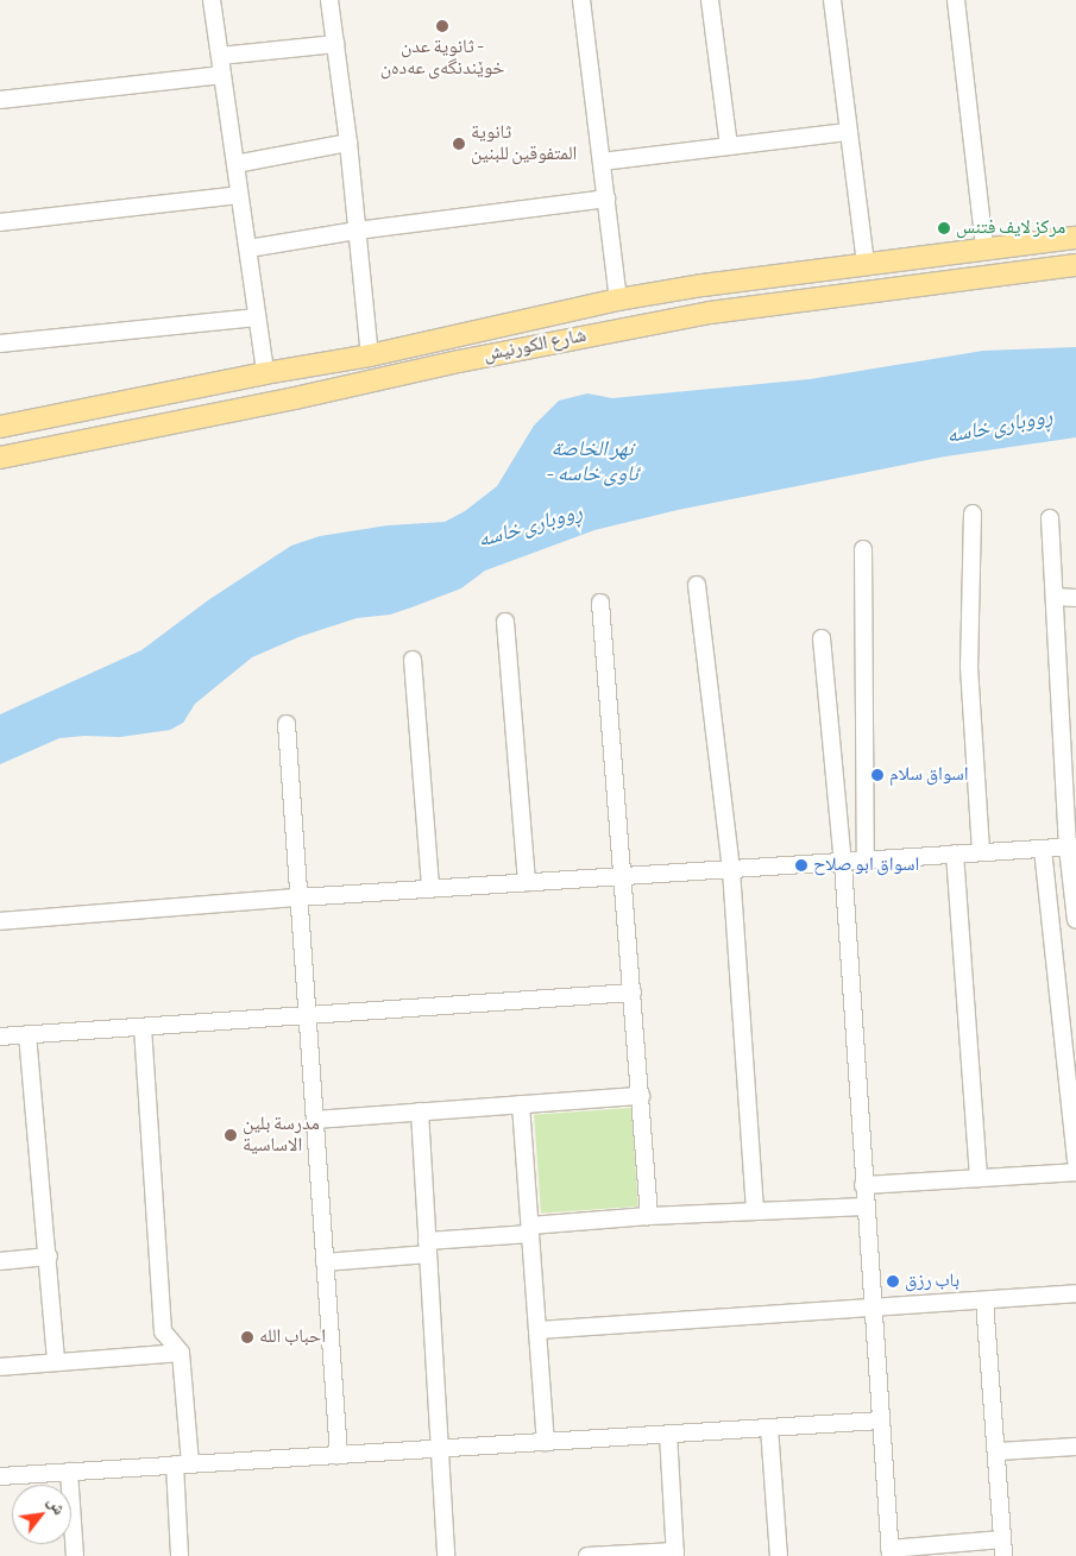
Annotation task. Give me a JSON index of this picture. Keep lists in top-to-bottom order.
{
  "streets": {
    "main road": ["شارع الكورنيش"]
  },
  "water": ["ڕووباری خاسە", "نهر الخاصة - ئاوی خاسە"],
  "places": [
    "ثانوية عدن - خوێندنگەی عەدەن",
    "ثانوية المتفوقين للبنين",
    "مركز لايف فتنس",
    "اسواق سلام",
    "اسواق ابو صلاح",
    "مدرسة بلين الاساسية",
    "باب رزق",
    "احباب الله"
  ],
  "north": "top right"
}
